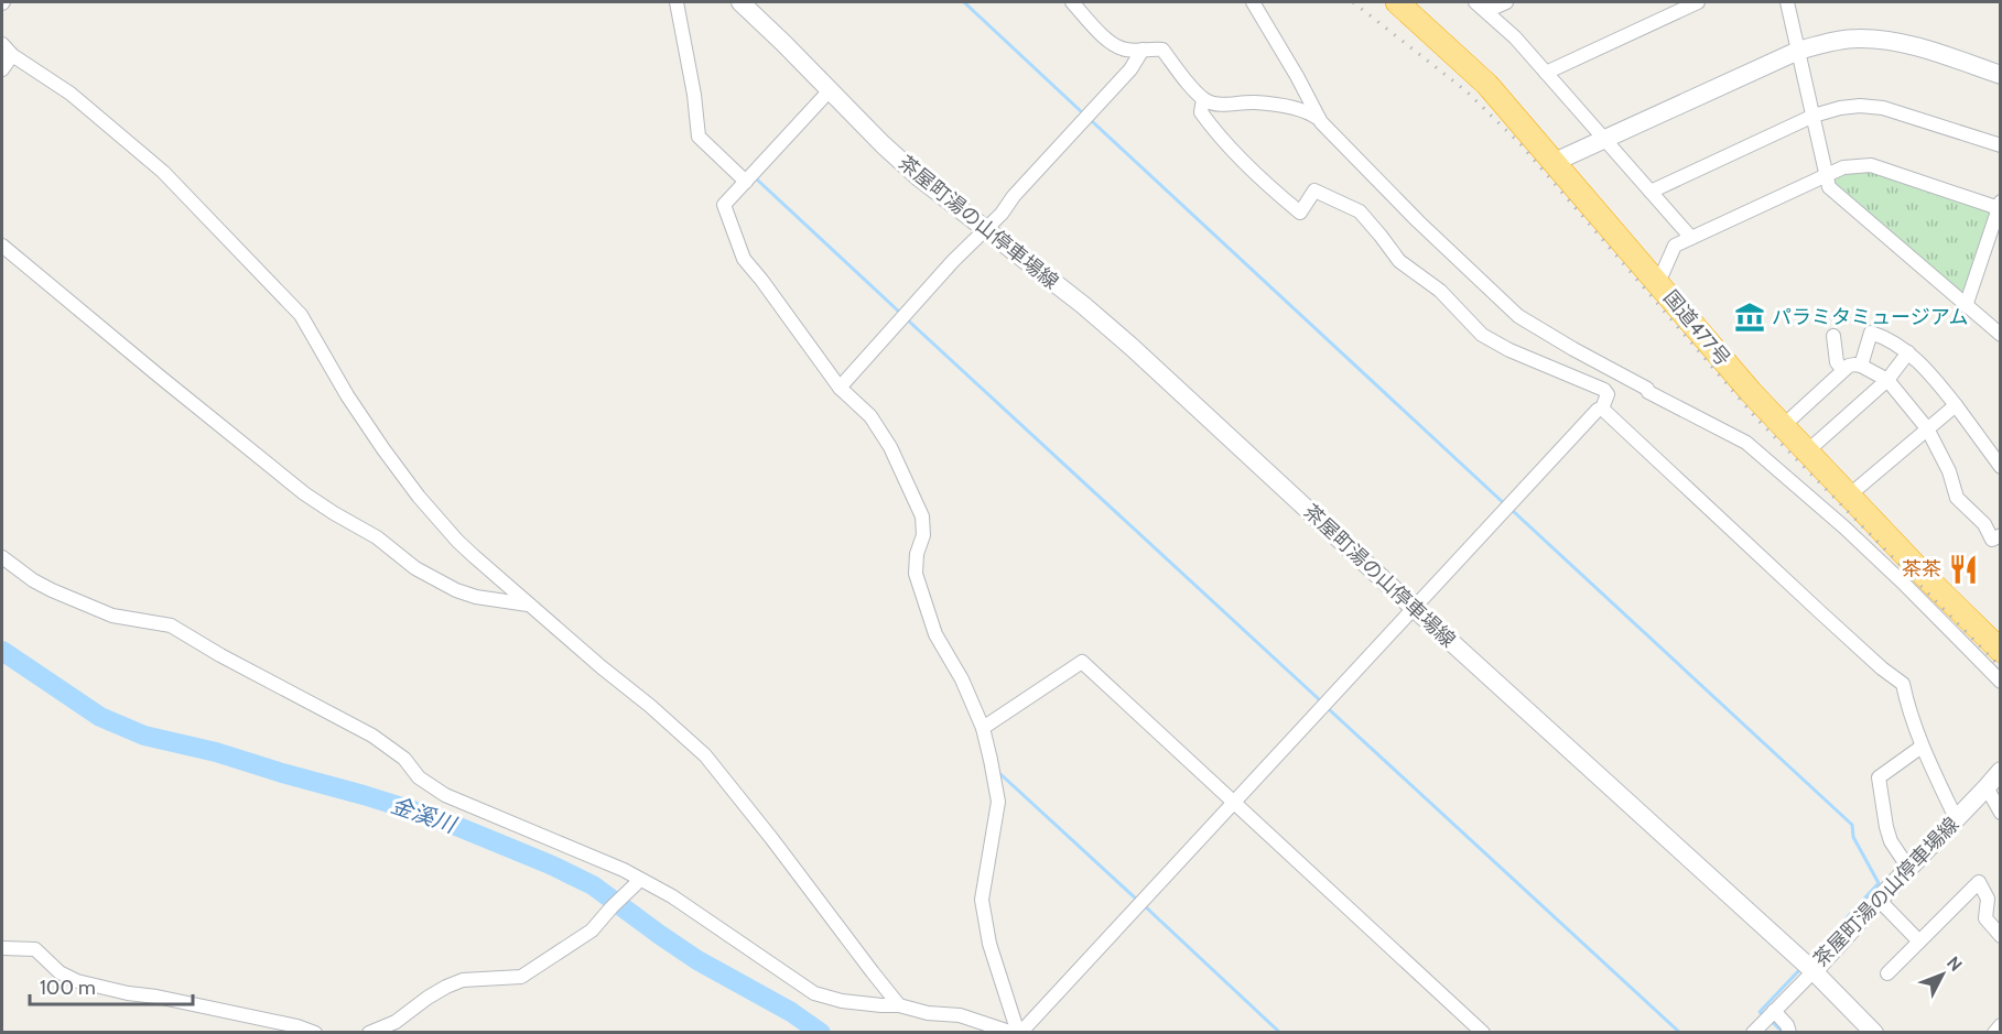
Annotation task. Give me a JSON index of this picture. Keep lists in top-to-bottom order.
{
  "streets": {
    "highway": ["国道477号"],
    "main road": ["茶屋町湯の山停車場線"]
  },
  "water": ["金溪川"],
  "places": {
    "museum": ["パラミタミュージアム"],
    "restaurant": ["茶茶"]
  },
  "scale_bar": "100 m",
  "north": "top right"
}
